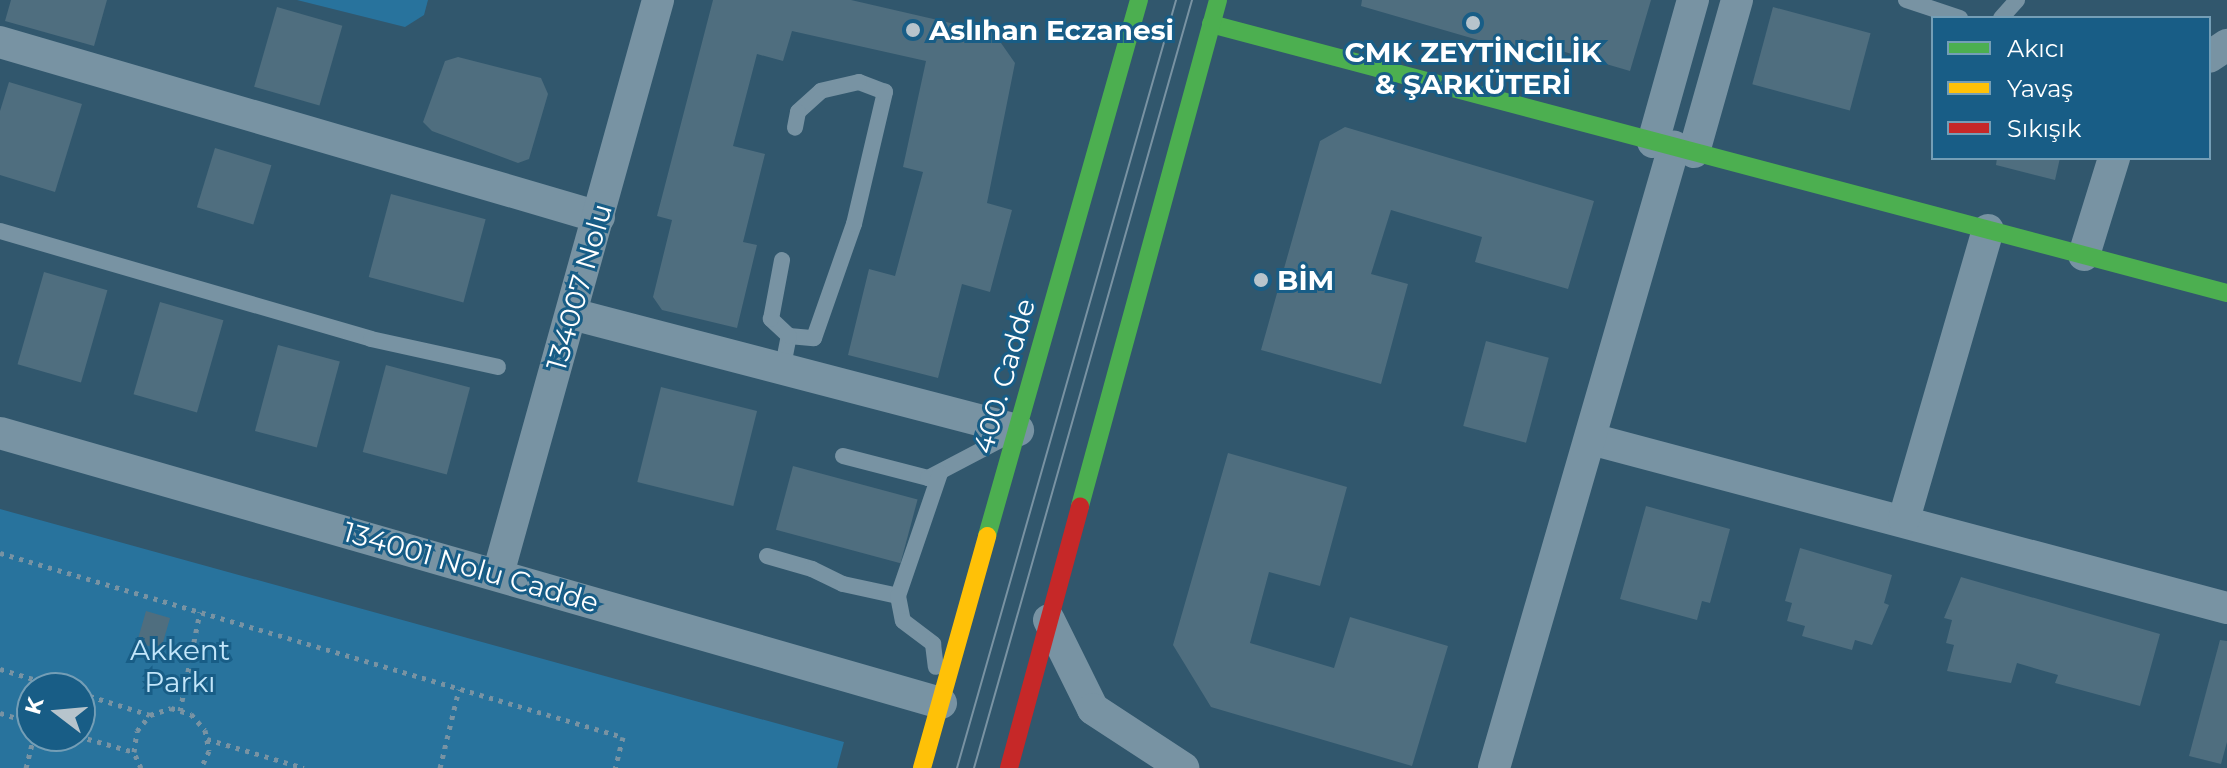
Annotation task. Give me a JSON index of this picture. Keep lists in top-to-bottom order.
{
  "streets": {
    "main road": ["400. Cadde"],
    "street": ["134007 Nolu", "134001 Nolu Cadde"]
  },
  "crossings": [
    ["134007 Nolu", "134001 Nolu Cadde"],
    ["400. Cadde", "134001 Nolu Cadde"]
  ],
  "parks": ["Akkent Parkı"],
  "places": ["CMK ZEYTİNCİLİK & ŞARKÜTERİ", "Aslıhan Eczanesi", "BİM"],
  "legend": ["Akıcı", "Yavaş", "Sıkışık"],
  "north": "left"
}
